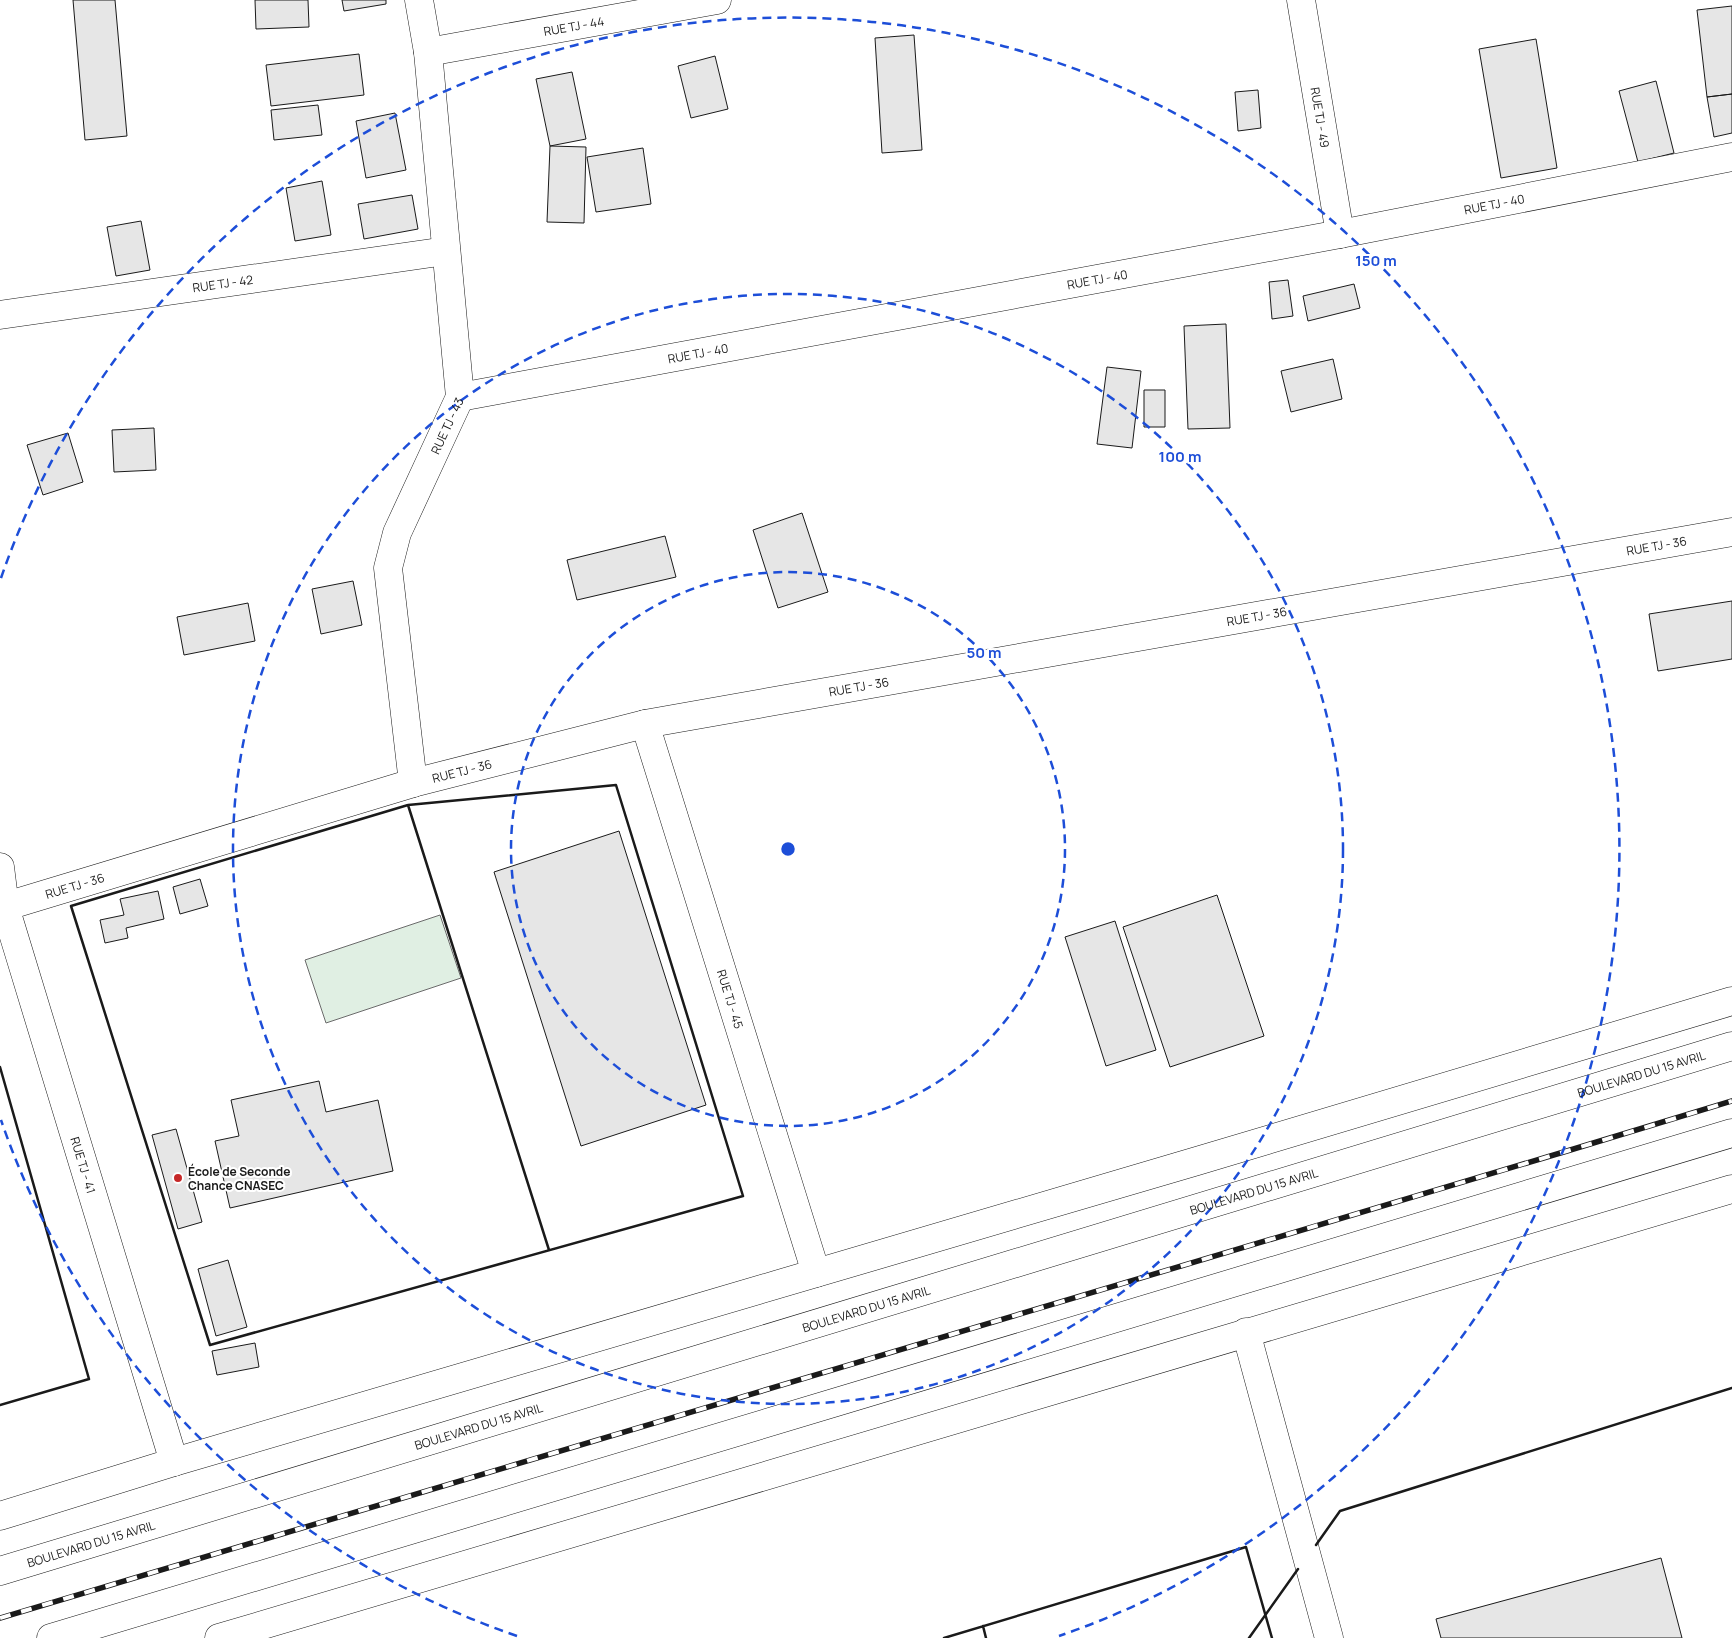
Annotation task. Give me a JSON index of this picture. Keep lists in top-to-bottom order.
{
  "streets": {
    "main road": [
      "RUE TJ - 44",
      "RUE TJ - 49",
      "RUE TJ - 40",
      "RUE TJ - 42",
      "RUE TJ - 43",
      "RUE TJ - 36",
      "RUE TJ - 45",
      "BOULEVARD DU 15 AVRIL",
      "RUE TJ - 41"
    ]
  },
  "crossings": [
    ["RUE TJ - 44", "RUE TJ - 43"],
    ["RUE TJ - 49", "RUE TJ - 40"],
    ["RUE TJ - 40", "RUE TJ - 43"],
    ["RUE TJ - 42", "RUE TJ - 43"],
    ["RUE TJ - 43", "RUE TJ - 36"],
    ["RUE TJ - 36", "RUE TJ - 45"],
    ["RUE TJ - 36", "RUE TJ - 41"]
  ],
  "places": ["École de Seconde Chance CNASEC"],
  "rings": ["150 m", "100 m", "50 m"]
}
